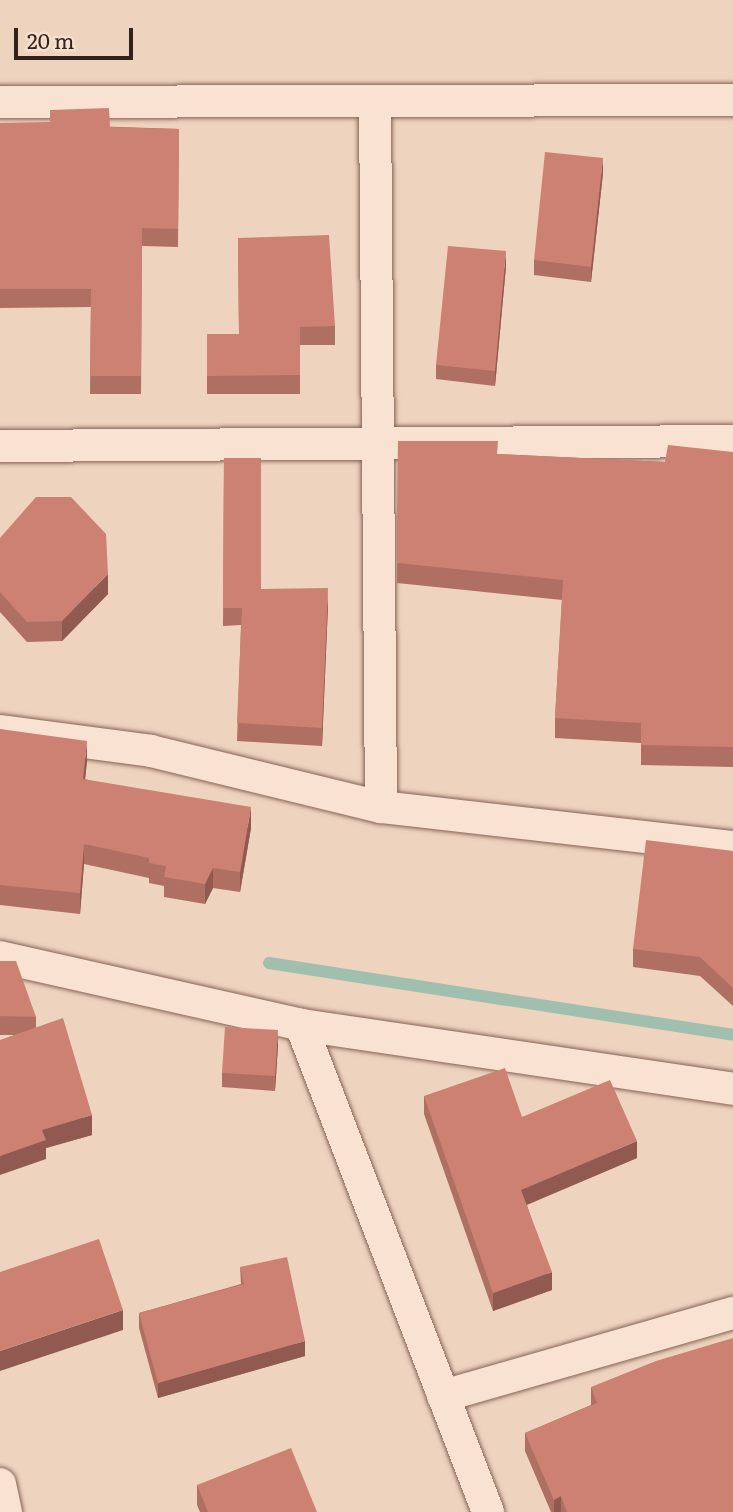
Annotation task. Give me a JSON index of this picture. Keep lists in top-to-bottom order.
{
  "scale_bar": "20 m"
}
